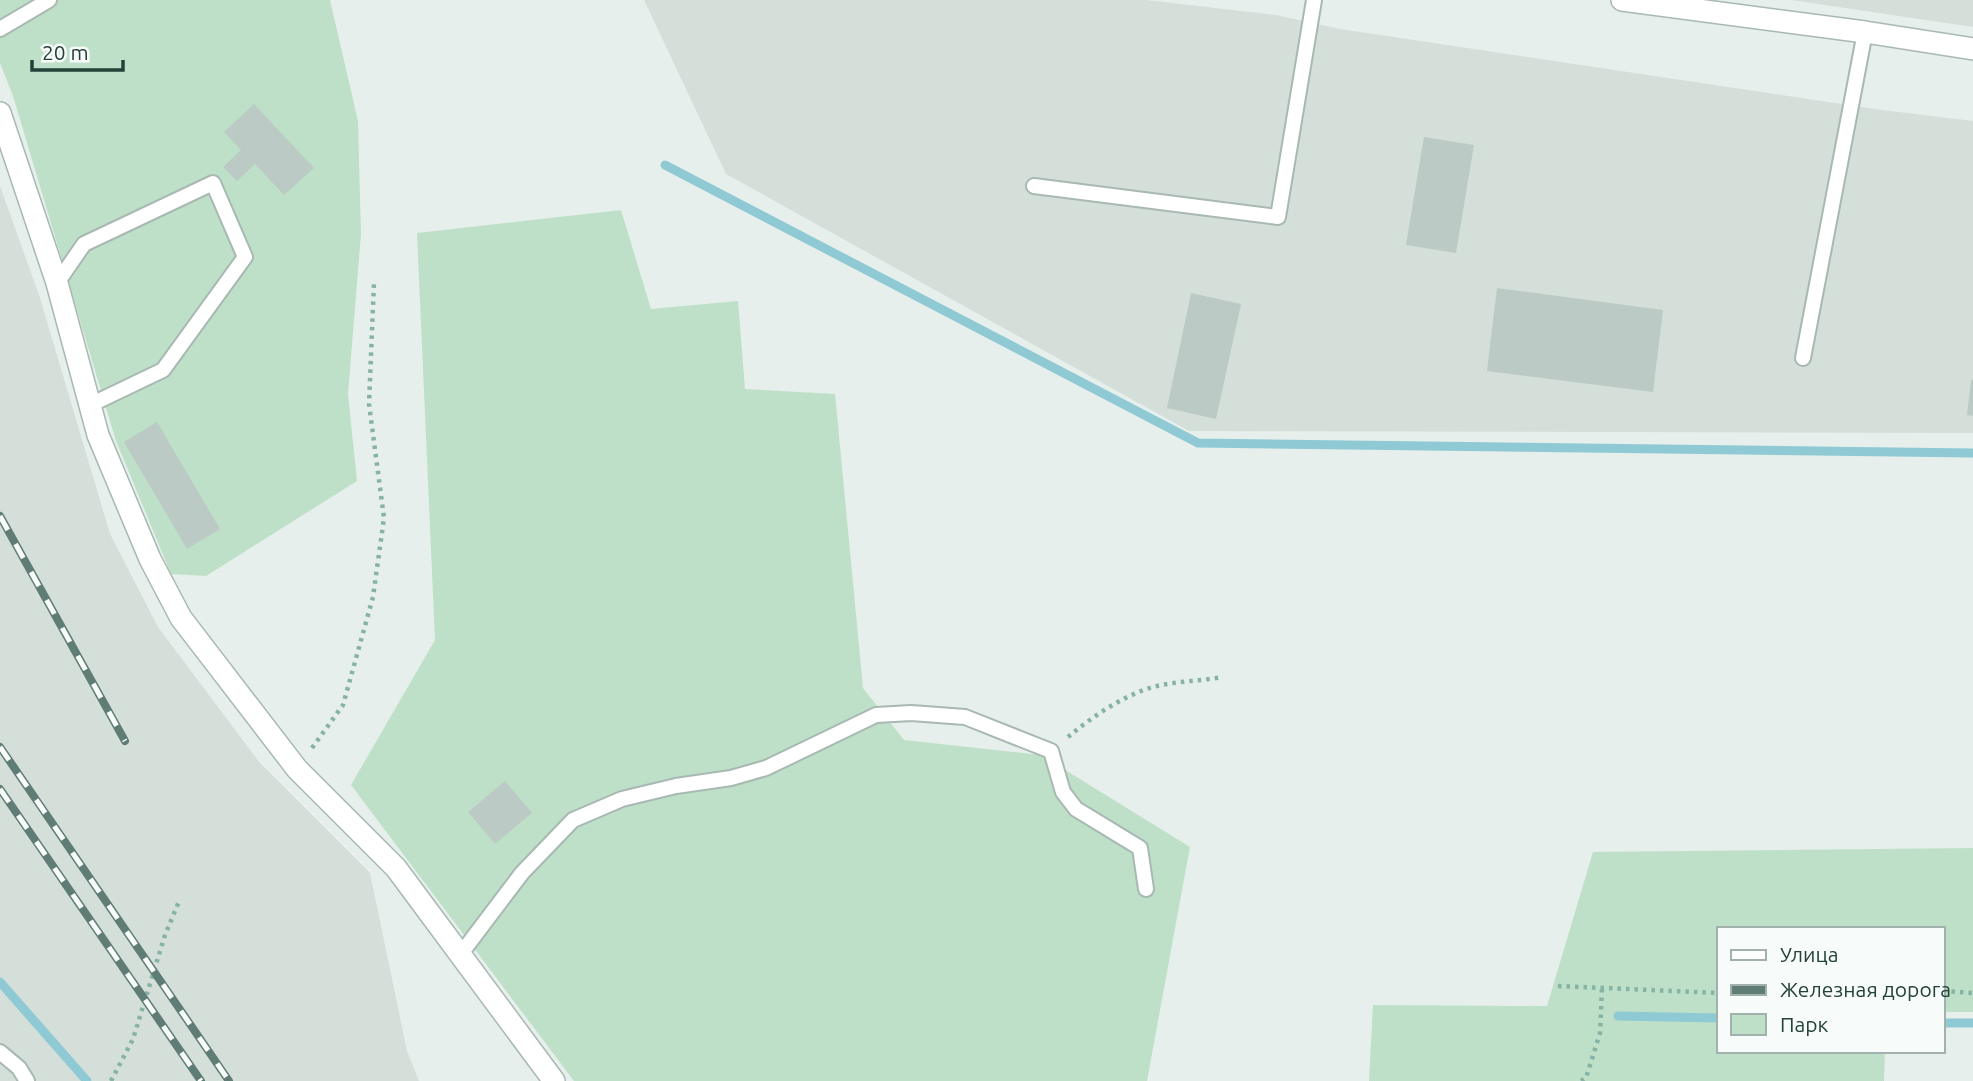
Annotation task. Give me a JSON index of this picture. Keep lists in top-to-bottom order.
{
  "legend": ["Улица", "Железная дорога", "Парк"],
  "scale_bar": "20 m"
}
